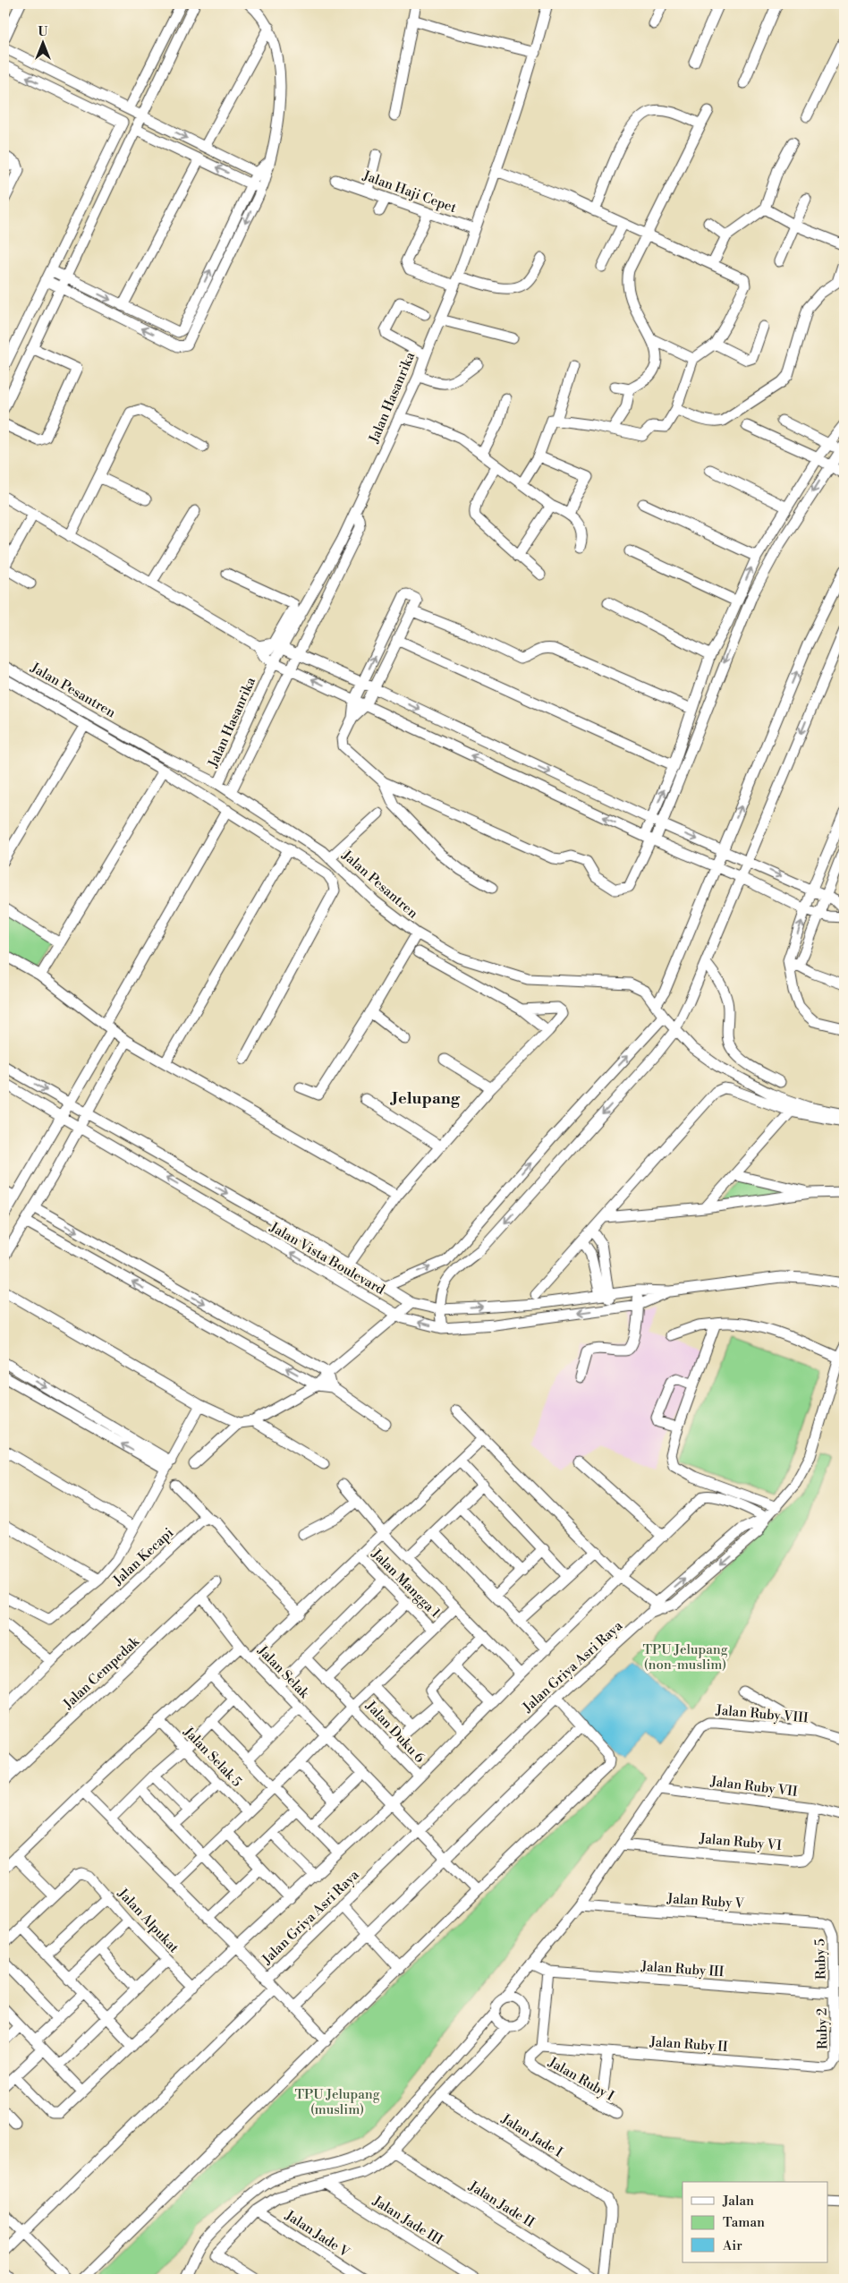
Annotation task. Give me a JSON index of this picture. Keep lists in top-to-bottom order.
{
  "streets": {
    "street": [
      "Jalan Haji Cepet",
      "Jalan Hasanrika",
      "Jalan Pesantren",
      "Jalan Vista Boulevard",
      "Jalan Kecapi",
      "Jalan Mangga 1",
      "Jalan Griya Asri Raya",
      "Jalan Selak",
      "Jalan Cempedak",
      "Jalan Ruby VIII",
      "Jalan Duku 6",
      "Jalan Selak 5",
      "Jalan Ruby VII",
      "Jalan Ruby VI",
      "Jalan Ruby V",
      "Jalan Alpukat",
      "Ruby 5",
      "Jalan Ruby III",
      "Ruby 2",
      "Jalan Ruby II",
      "Jalan Ruby I",
      "Jalan Jade I",
      "Jalan Jade II",
      "Jalan Jade III",
      "Jalan Jade V"
    ]
  },
  "crossings": [
    ["Jalan Haji Cepet", "Jalan Hasanrika"],
    ["Jalan Hasanrika", "Jalan Pesantren"],
    ["Jalan Griya Asri Raya", "Jalan Selak"],
    ["Jalan Selak", "Jalan Selak 5"],
    ["Jalan Ruby VIII", "Jalan Ruby VII"],
    ["Jalan Ruby VII", "Jalan Ruby VI"],
    ["Jalan Ruby V", "Ruby 5"],
    ["Ruby 5", "Jalan Ruby III"],
    ["Ruby 5", "Ruby 2"],
    ["Jalan Ruby III", "Ruby 2"],
    ["Ruby 2", "Jalan Ruby II"],
    ["Jalan Ruby II", "Jalan Ruby I"]
  ],
  "districts": ["Jelupang"],
  "parks": ["TPU Jelupang (non-muslim)", "TPU Jelupang (muslim)"],
  "legend": ["Jalan", "Taman", "Air"],
  "north": "top"
}
